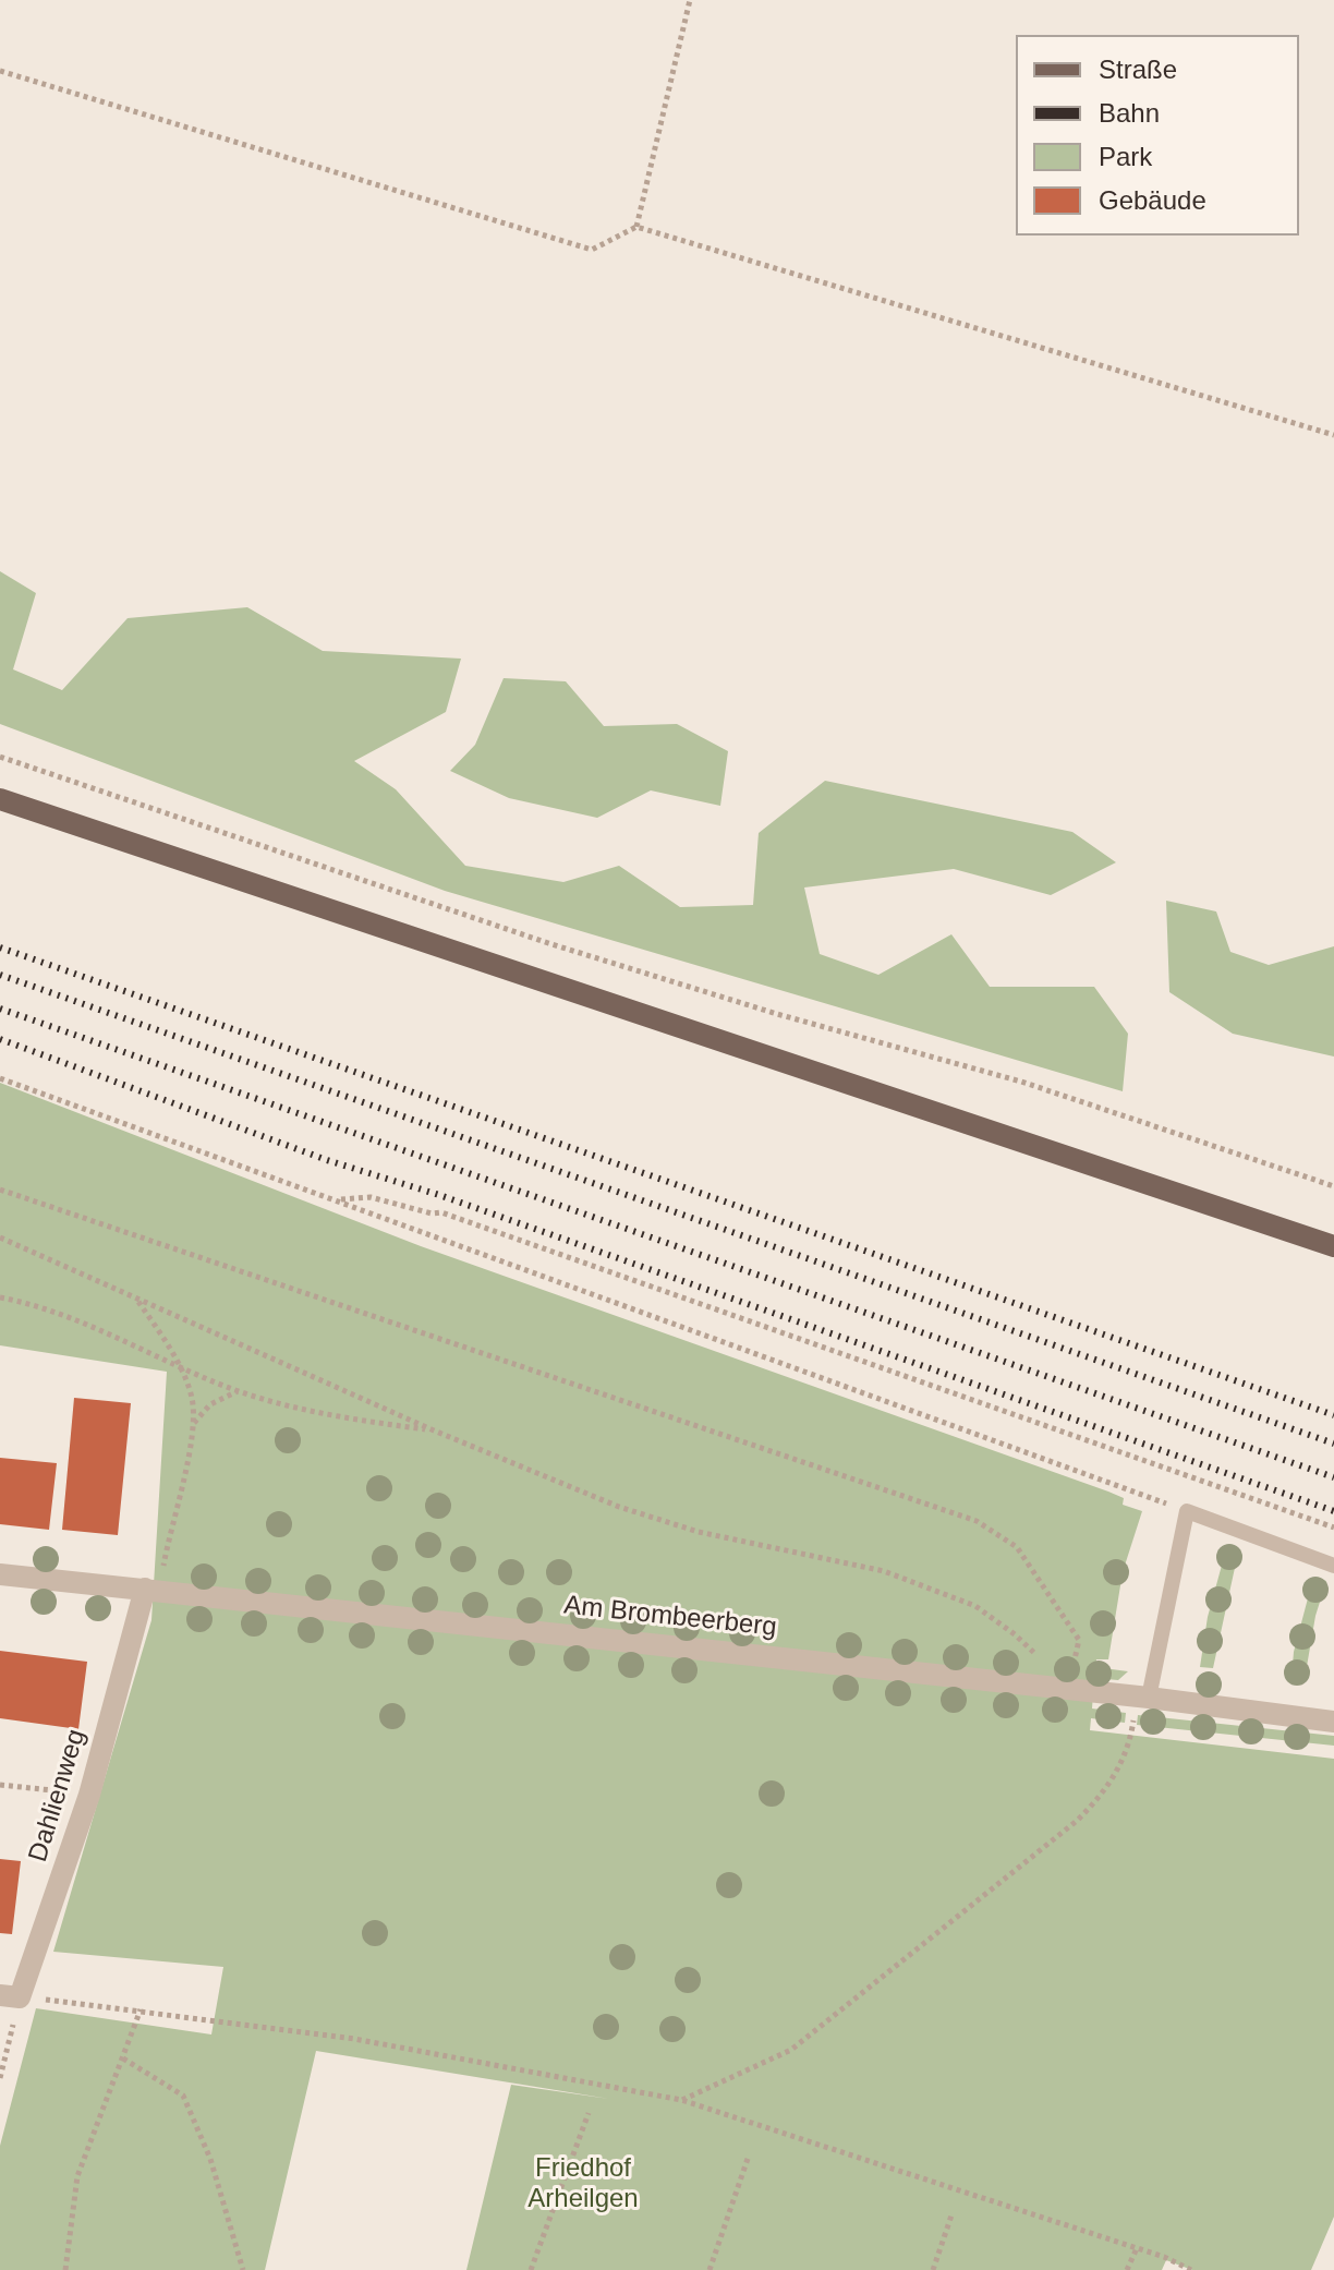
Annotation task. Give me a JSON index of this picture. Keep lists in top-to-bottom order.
{
  "streets": {
    "street": ["Am Brombeerberg", "Dahlienweg"]
  },
  "crossings": [
    ["Am Brombeerberg", "Dahlienweg"]
  ],
  "parks": ["Friedhof Arheilgen"],
  "legend": [
    "Straße",
    "Bahn",
    "Park",
    "Gebäude"
  ]
}
